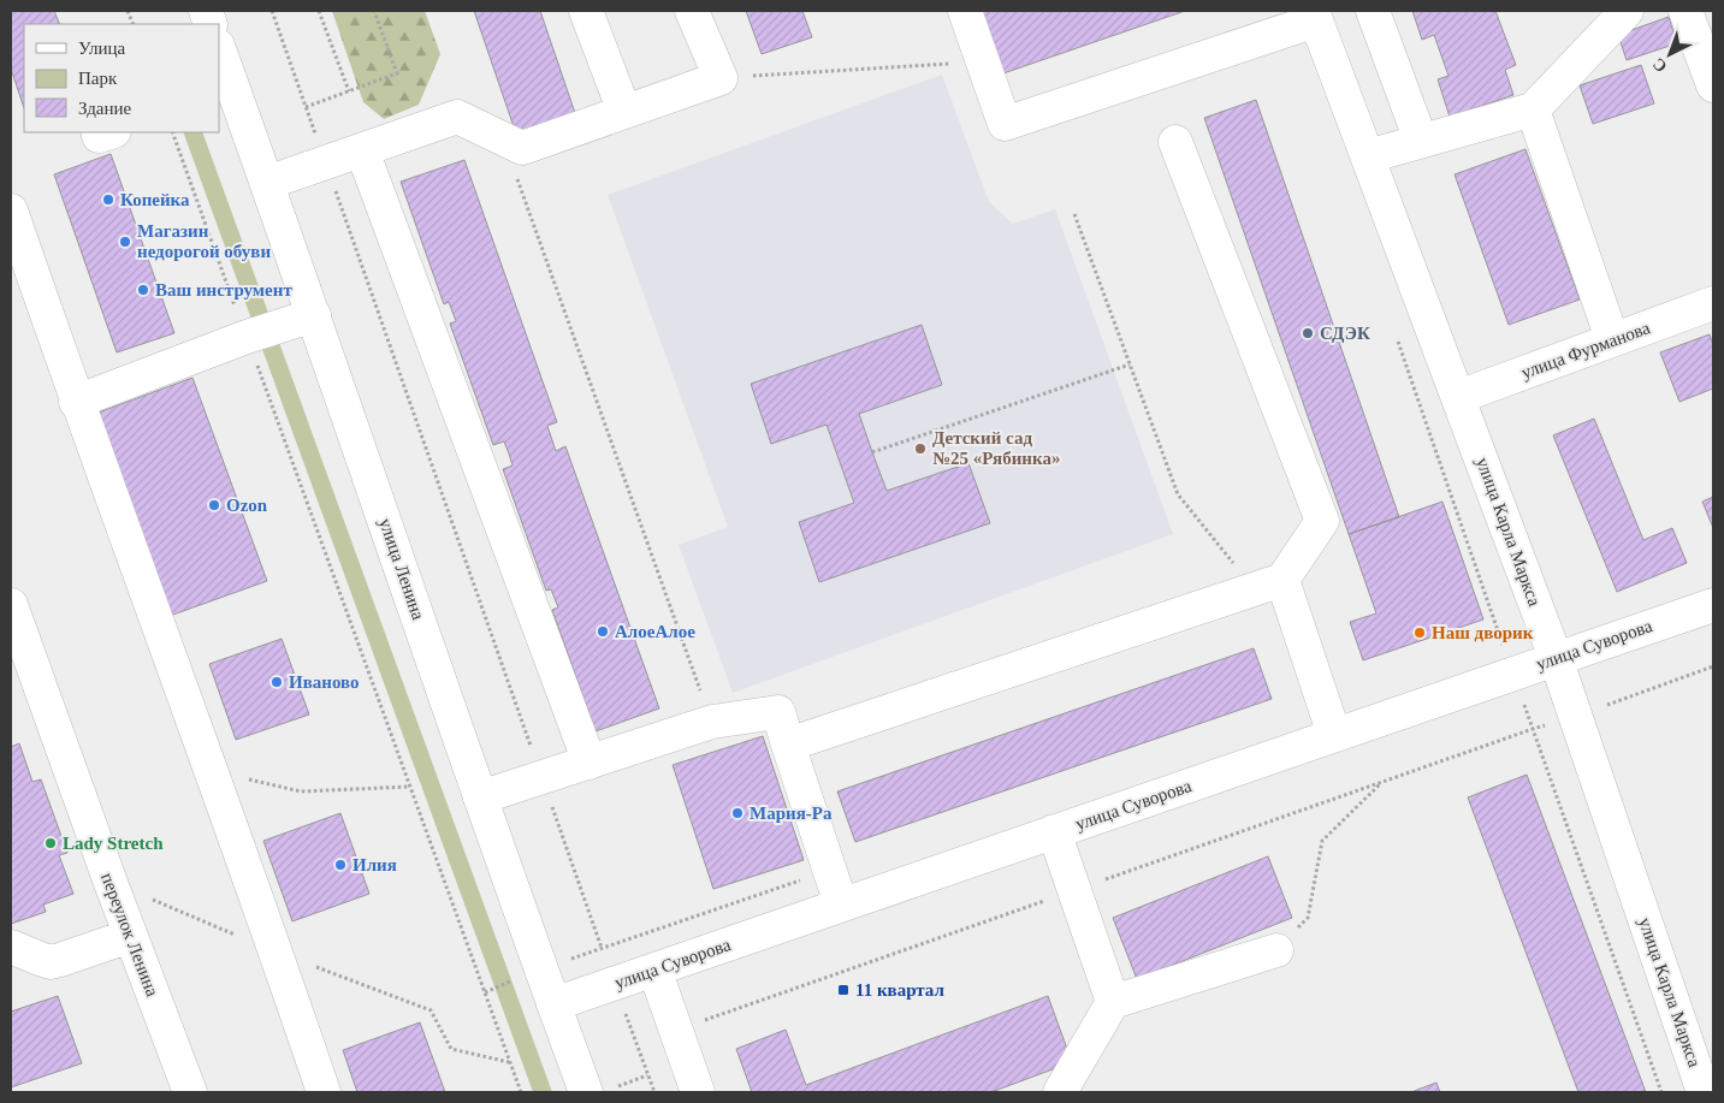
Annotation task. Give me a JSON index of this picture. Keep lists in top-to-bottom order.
{
  "streets": {
    "street": [
      "улица Фурманова",
      "улица Карла Маркса",
      "улица Ленина",
      "улица Суворова",
      "переулок Ленина"
    ]
  },
  "crossings": [
    ["улица Фурманова", "улица Карла Маркса"],
    ["улица Карла Маркса", "улица Суворова"],
    ["улица Ленина", "улица Суворова"]
  ],
  "places": {
    "other": [
      "Копейка",
      "Магазин недорогой обуви",
      "Ваш инструмент",
      "СДЭК",
      "Детский сад №25 «Рябинка»",
      "Ozon",
      "АлоеАлое",
      "Наш дворик",
      "Иваново",
      "Мария-Ра",
      "Lady Stretch",
      "Илия"
    ],
    "transit": ["11 квартал"]
  },
  "legend": ["Улица", "Парк", "Здание"],
  "north": "bottom left"
}
